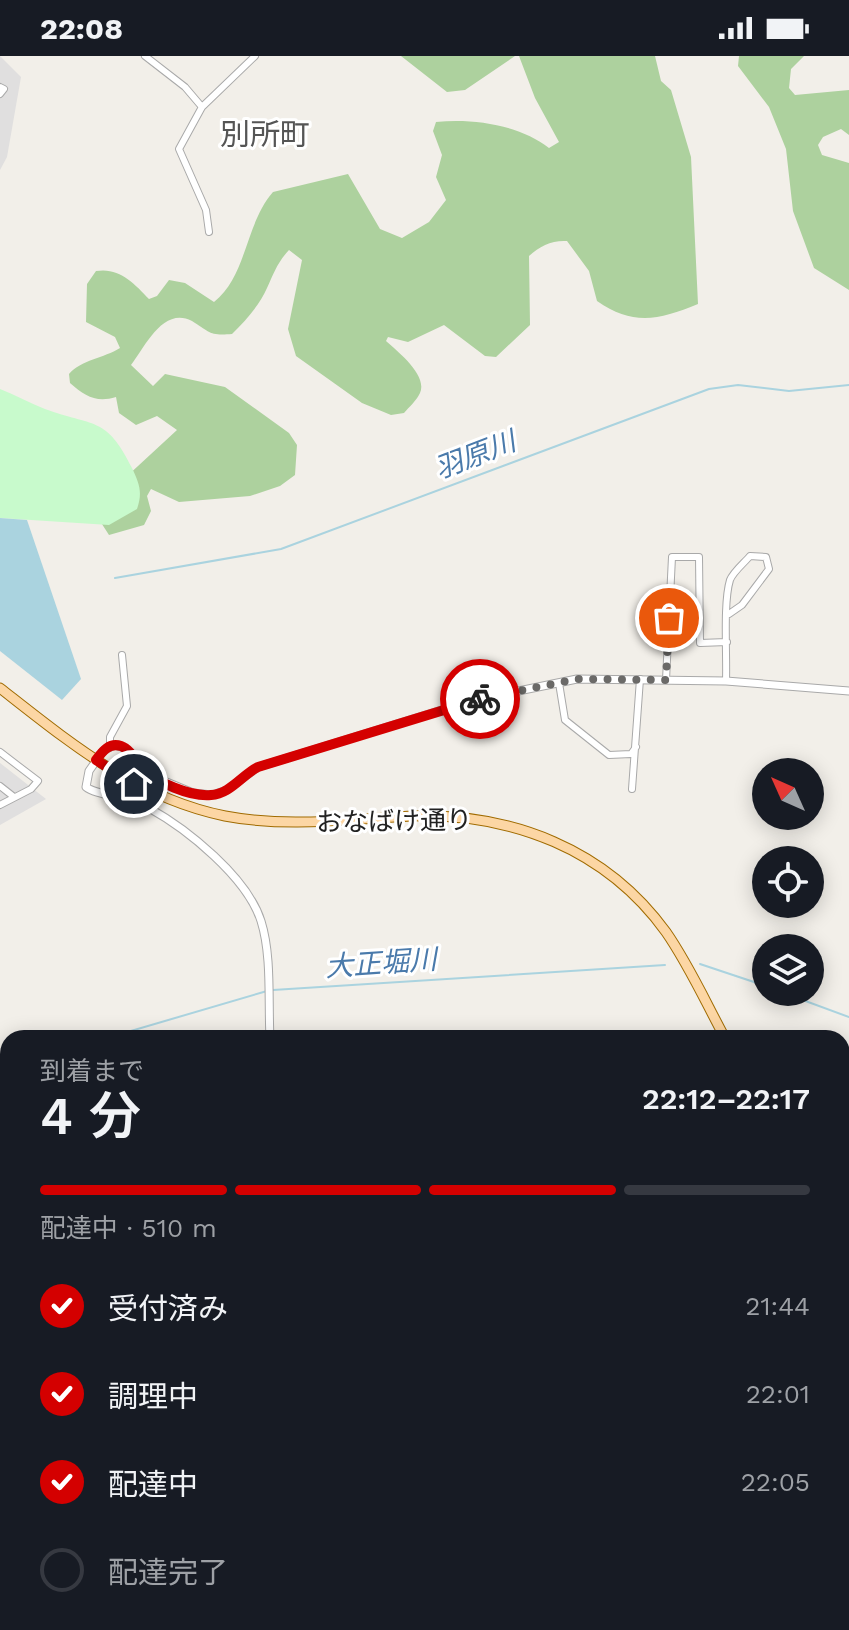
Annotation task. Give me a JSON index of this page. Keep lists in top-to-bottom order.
{
  "streets": {
    "main road": ["おなばけ通り"]
  },
  "districts": ["別所町"],
  "water": ["羽原川", "大正堀川"],
  "north": "top left",
  "page": {
    "status": "22:08",
    "heading": ["4 分", "到着まで", "22:12–22:17"],
    "bar": "配達中 · 510 m",
    "list": [
      ["受付済み", "21:44"],
      ["調理中", "22:01"],
      ["配達中", "22:05"],
      "配達完了"
    ]
  }
}
